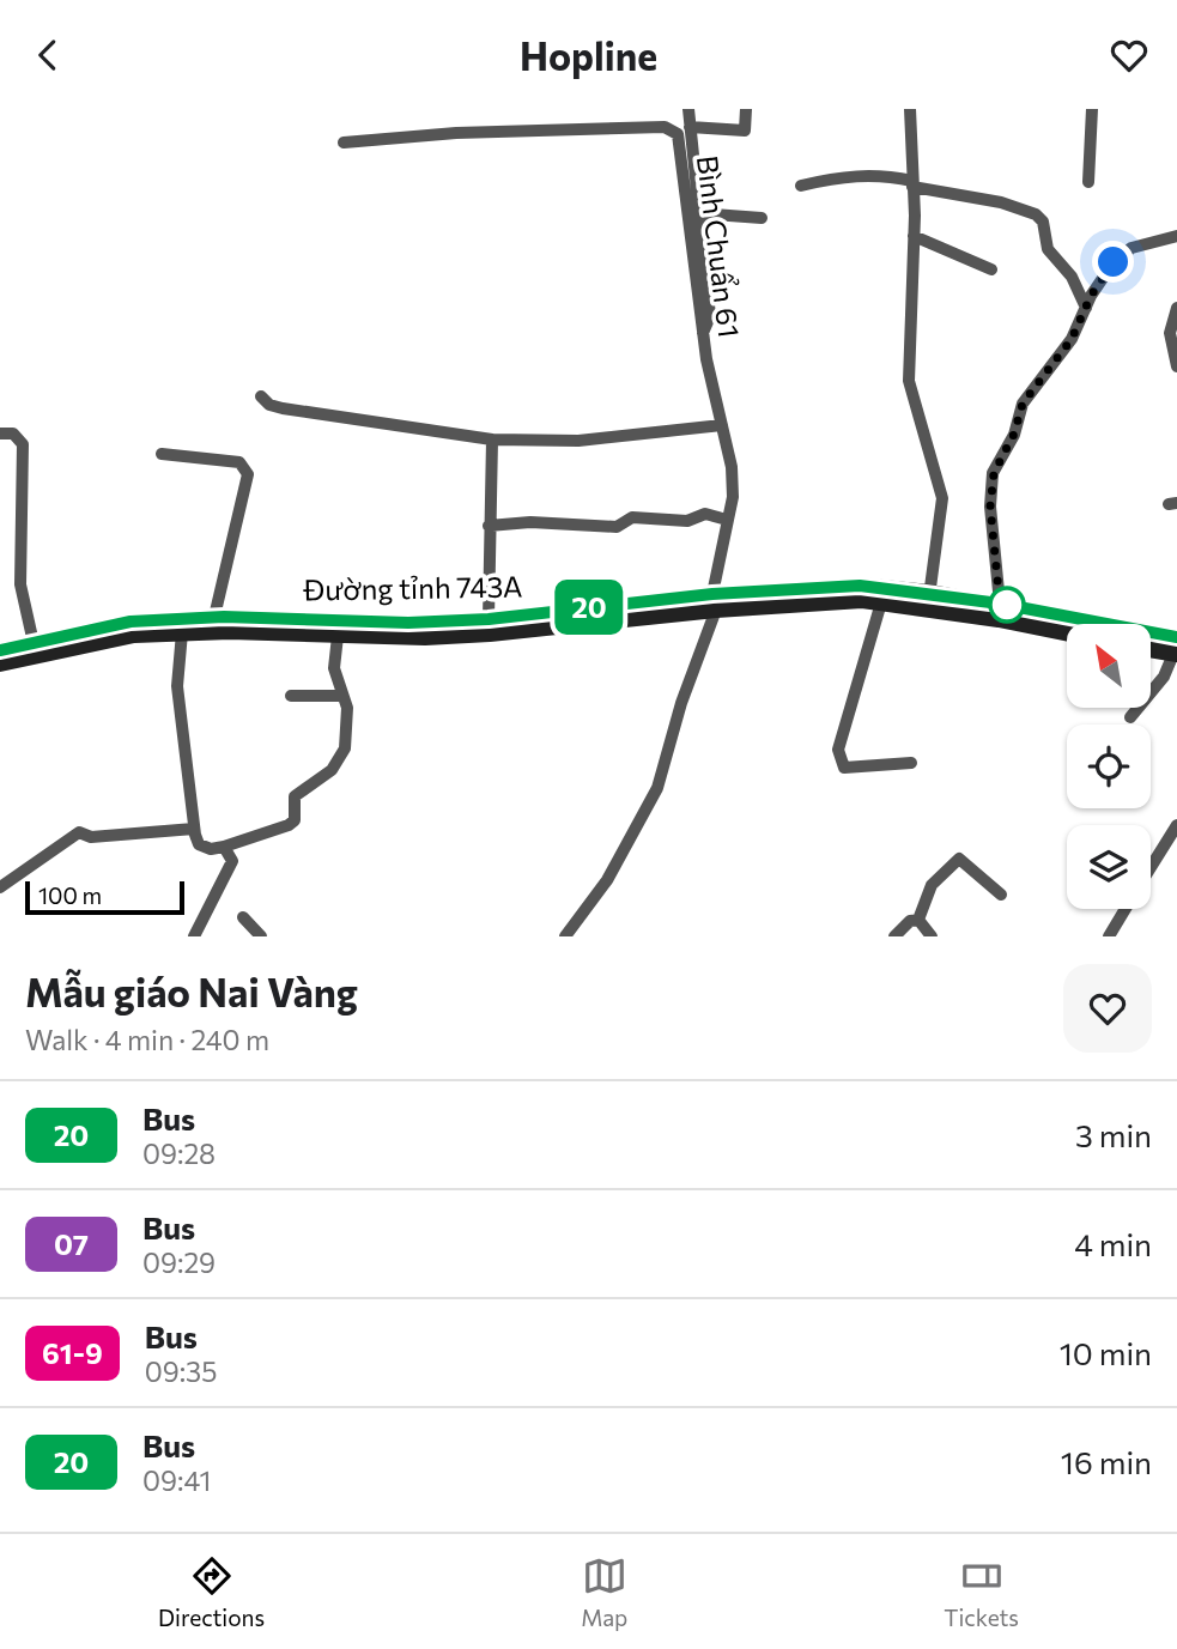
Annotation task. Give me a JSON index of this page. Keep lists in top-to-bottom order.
{
  "streets": {
    "main road": ["Đường tỉnh 743A"],
    "street": ["Bình Chuẩn 61"]
  },
  "crossings": [
    ["Bình Chuẩn 61", "Đường tỉnh 743A"]
  ],
  "lines": ["bus line 20"],
  "scale_bar": "100 m",
  "north": "top left",
  "page": {
    "header": "Hopline",
    "on_map": "20",
    "scale": "100 m",
    "heading": ["Mẫu giáo Nai Vàng", "Walk · 4 min · 240 m"],
    "list": [
      {
        "mark": "20",
        "name": "Bus",
        "note": "09:28",
        "value": "3 min"
      },
      {
        "mark": "07",
        "name": "Bus",
        "note": "09:29",
        "value": "4 min"
      },
      {
        "mark": "61-9",
        "name": "Bus",
        "note": "09:35",
        "value": "10 min"
      },
      {
        "mark": "20",
        "name": "Bus",
        "note": "09:41",
        "value": "16 min"
      }
    ],
    "tabs": ["Directions", "Map", "Tickets"]
  }
}
